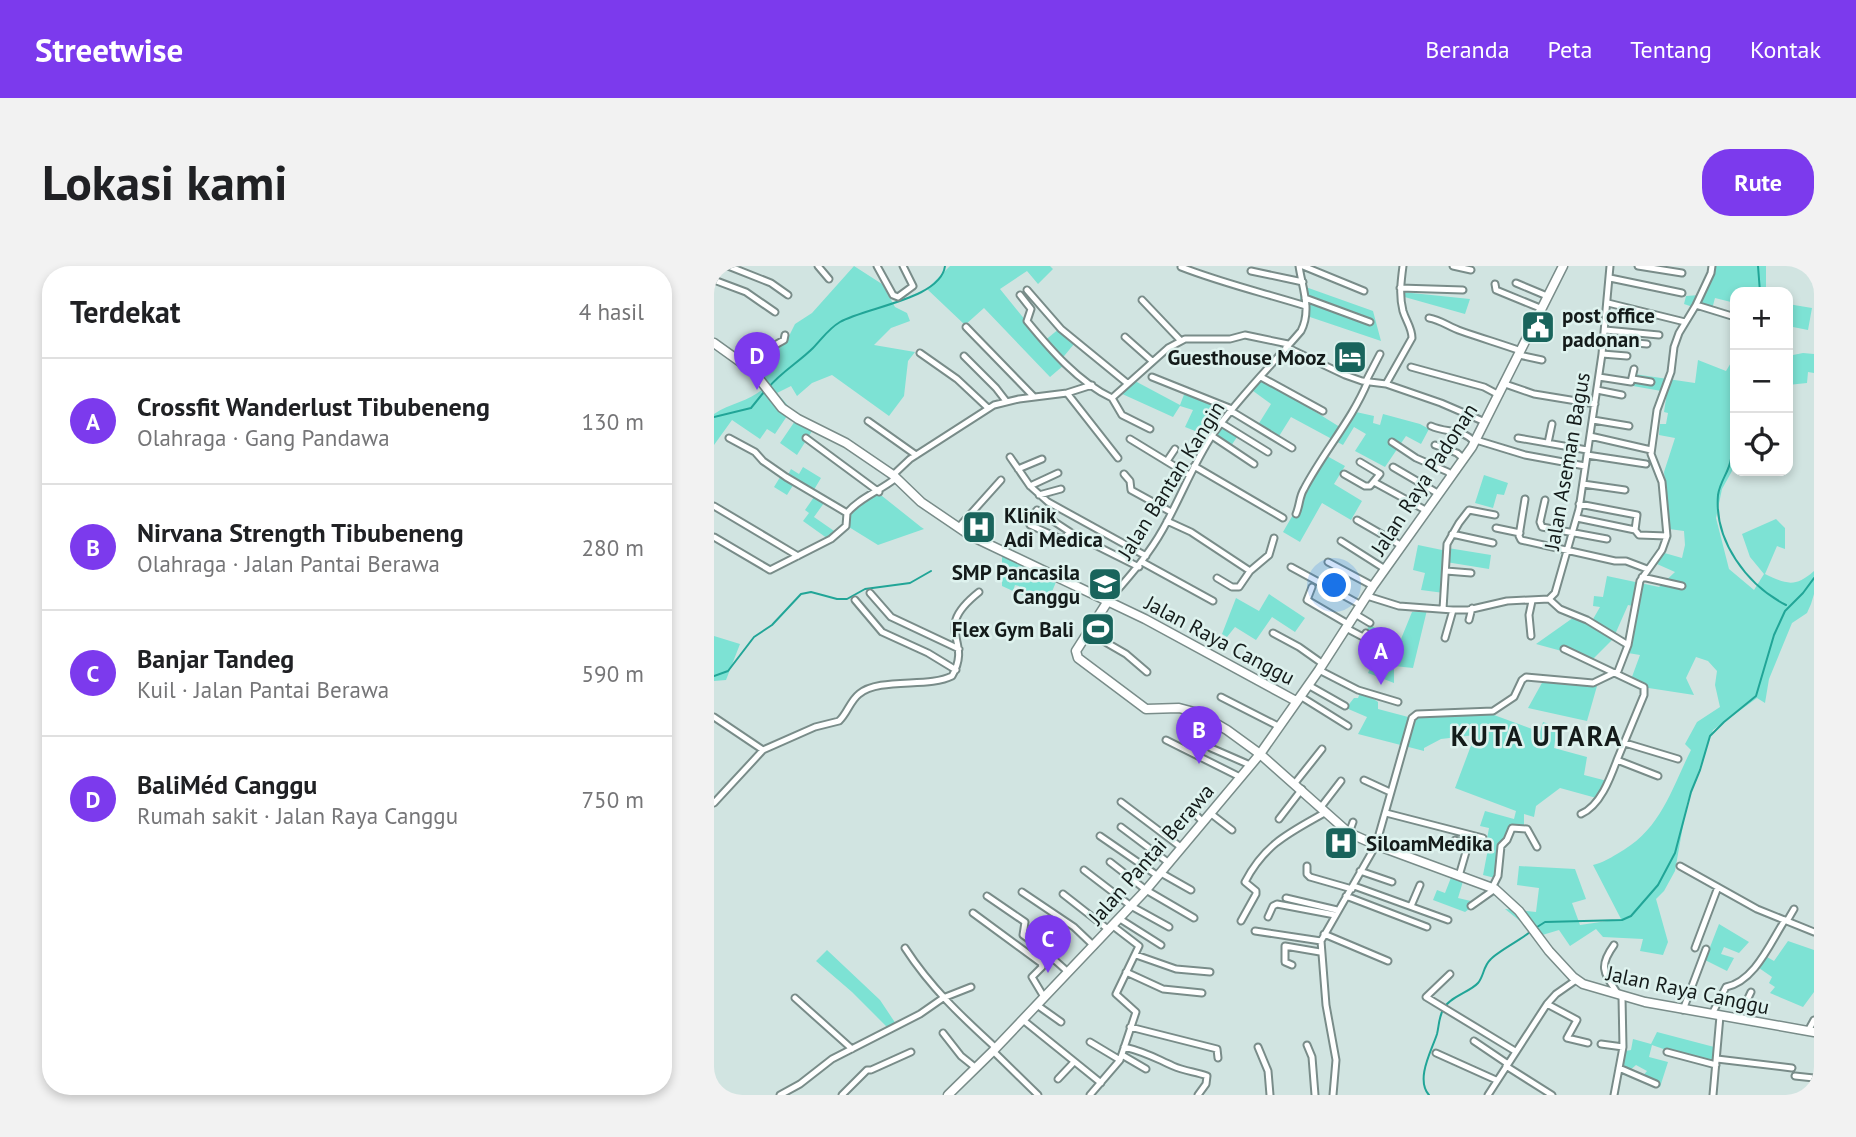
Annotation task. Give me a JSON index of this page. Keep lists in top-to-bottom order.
{
  "streets": {
    "main road": ["Jalan Raya Padonan", "Jalan Raya Canggu", "Jalan Pantai Berawa"],
    "street": ["Jalan Aseman Bagus", "Jalan Bantan Kangin"]
  },
  "crossings": [
    ["Jalan Raya Padonan", "Jalan Raya Canggu"],
    ["Jalan Bantan Kangin", "Jalan Raya Canggu"],
    ["Jalan Raya Canggu", "Jalan Pantai Berawa"]
  ],
  "districts": ["KUTA UTARA"],
  "places": {
    "public building": ["post office padonan"],
    "hotel": ["Guesthouse Mooz"],
    "hospital": ["Klinik Adi Medica", "SiloamMedika"],
    "school or university": ["SMP Pancasila Canggu"],
    "sports": ["Flex Gym Bali"]
  },
  "page": {
    "header": "Streetwise",
    "nav": [
      "Beranda",
      "Peta",
      "Tentang",
      "Kontak"
    ],
    "buttons": "Rute",
    "title": "Lokasi kami",
    "heading": ["Terdekat", "4 hasil"],
    "map_buttons": ["+", "−"],
    "pins": [
      "D",
      "A",
      "B",
      "C"
    ],
    "list": [
      {
        "mark": "A",
        "name": "Crossfit Wanderlust Tibubeneng",
        "note": "Olahraga · Gang Pandawa",
        "value": "130 m"
      },
      {
        "mark": "B",
        "name": "Nirvana Strength Tibubeneng",
        "note": "Olahraga · Jalan Pantai Berawa",
        "value": "280 m"
      },
      {
        "mark": "C",
        "name": "Banjar Tandeg",
        "note": "Kuil · Jalan Pantai Berawa",
        "value": "590 m"
      },
      {
        "mark": "D",
        "name": "BaliMéd Canggu",
        "note": "Rumah sakit · Jalan Raya Canggu",
        "value": "750 m"
      }
    ]
  }
}
